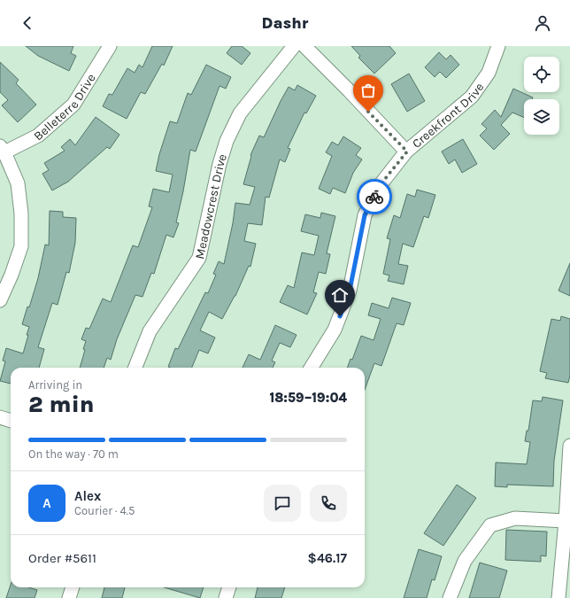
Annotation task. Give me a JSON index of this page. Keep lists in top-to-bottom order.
{
  "streets": {
    "street": ["Belleterre Drive", "Creekfront Drive", "Meadowcrest Drive"]
  },
  "page": {
    "header": "Dashr",
    "heading": ["2 min", "Arriving in", "18:59–19:04"],
    "panel": [
      "Alex",
      "Courier · 4.5",
      "Order #5611",
      "$46.17"
    ],
    "bar": "On the way · 70 m",
    "round": "A"
  }
}
